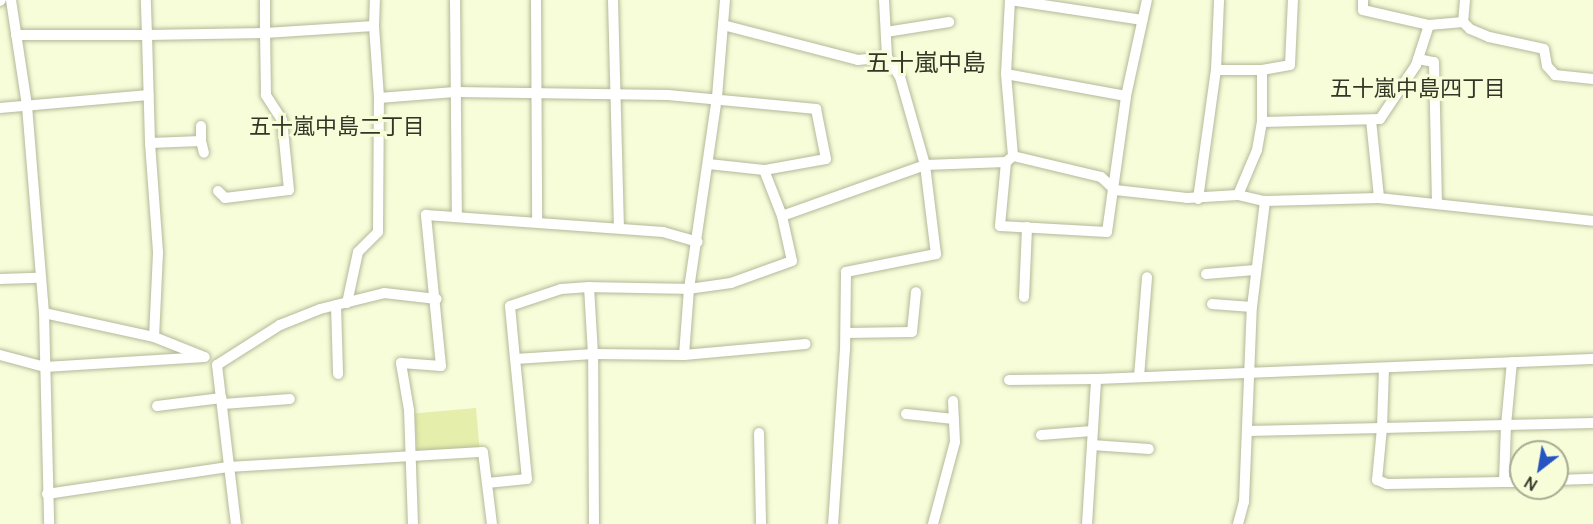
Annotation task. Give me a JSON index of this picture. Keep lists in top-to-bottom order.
{
  "districts": ["五十嵐中島", "五十嵐中島四丁目", "五十嵐中島二丁目"],
  "north": "bottom left"
}
